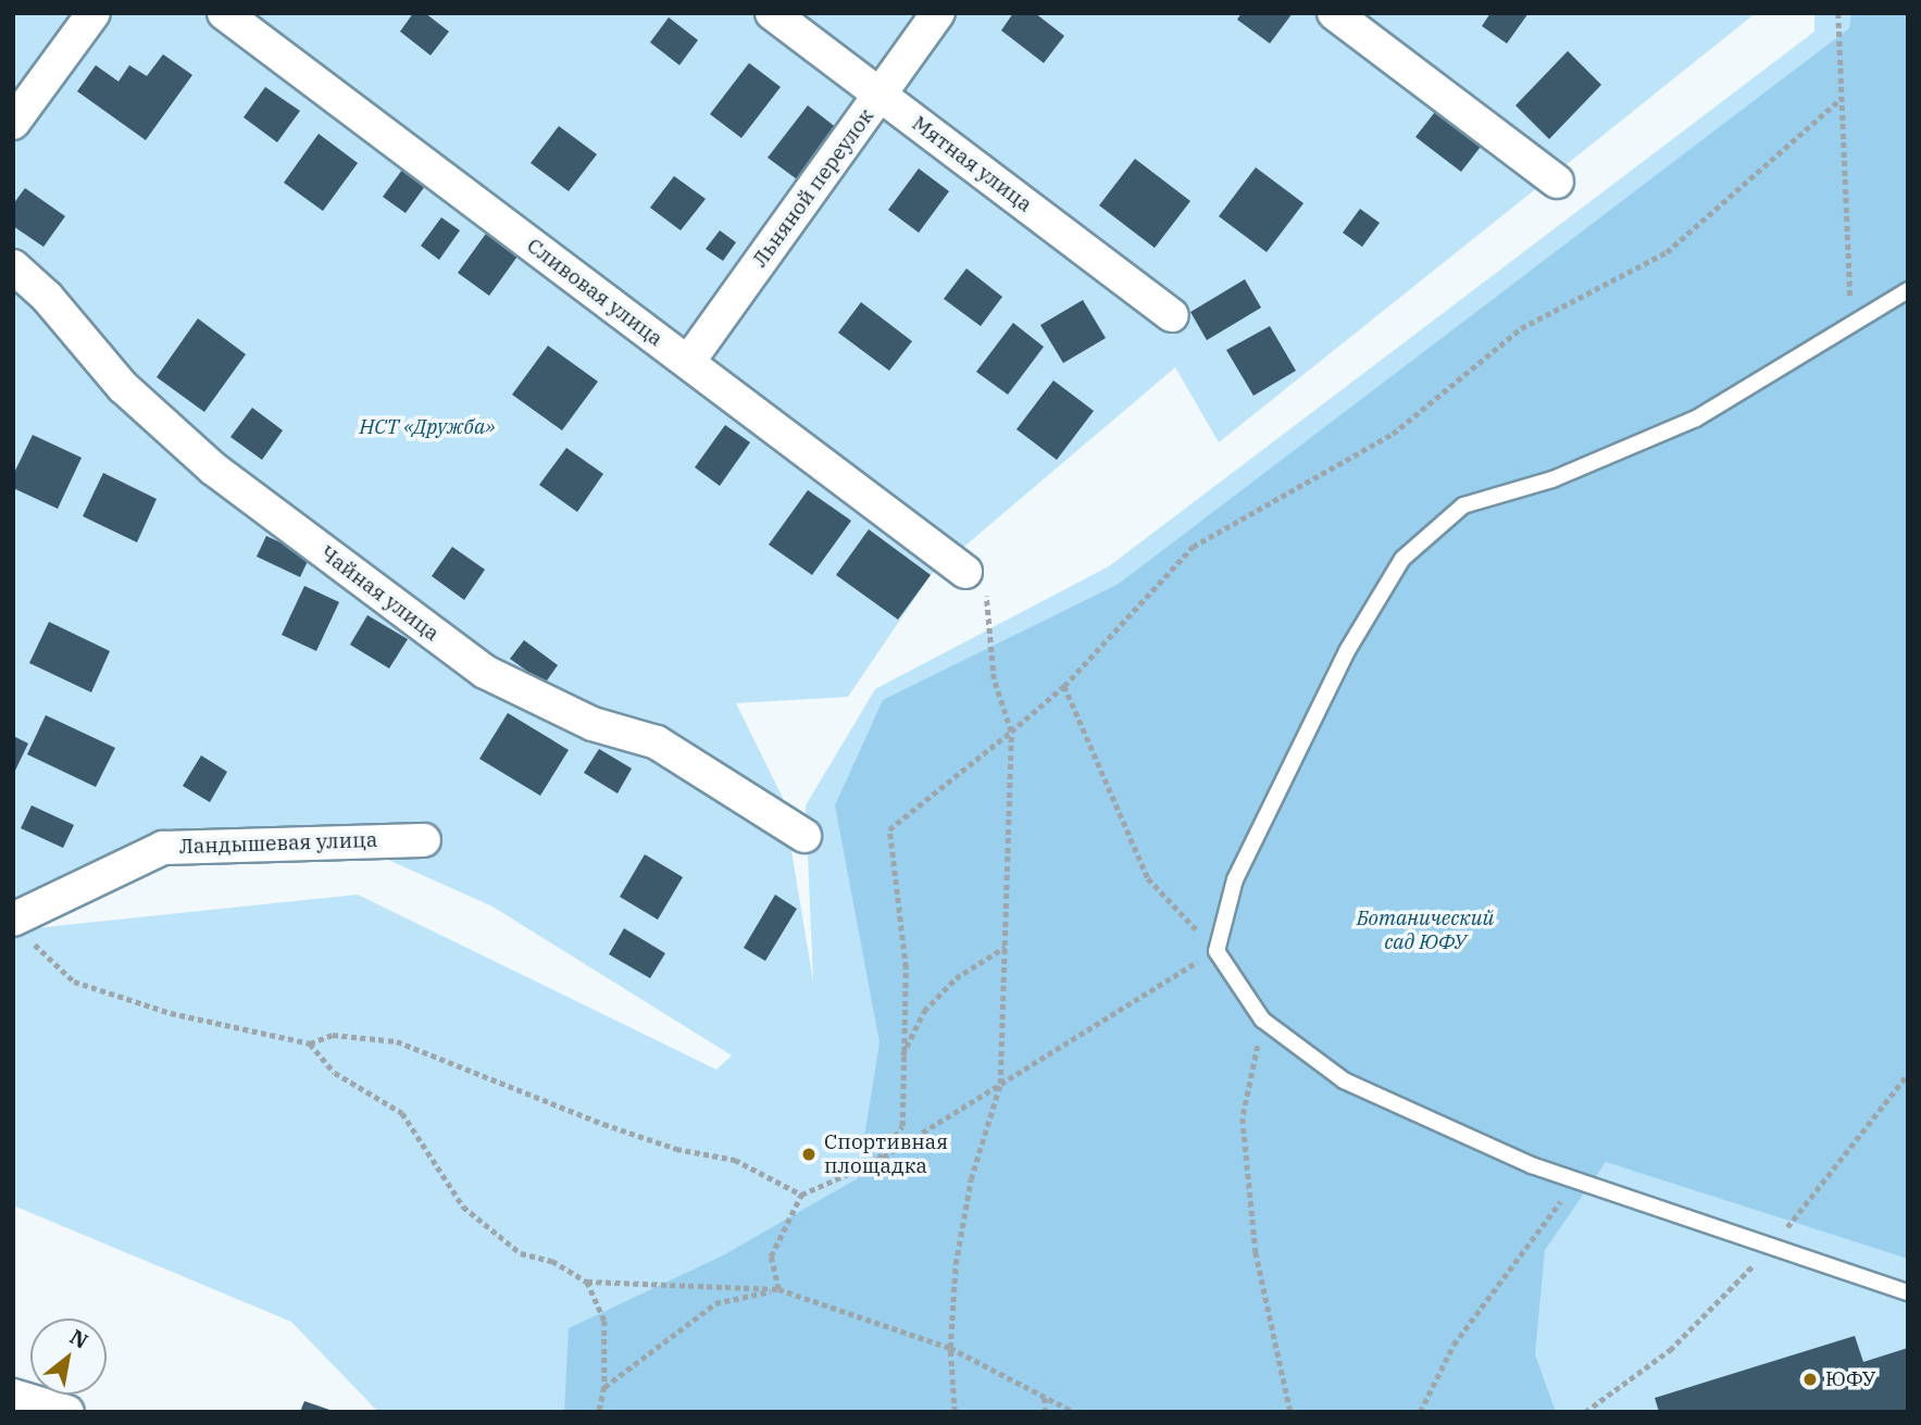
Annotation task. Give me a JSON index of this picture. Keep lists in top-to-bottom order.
{
  "streets": {
    "street": [
      "Мятная улица",
      "Льняной переулок",
      "Сливовая улица",
      "Чайная улица",
      "Ландышевая улица"
    ]
  },
  "crossings": [
    ["Мятная улица", "Льняной переулок"],
    ["Льняной переулок", "Сливовая улица"]
  ],
  "parks": ["НСТ «Дружба»", "Ботанический сад ЮФУ"],
  "places": ["Спортивная площадка", "ЮФУ"],
  "north": "top right"
}
